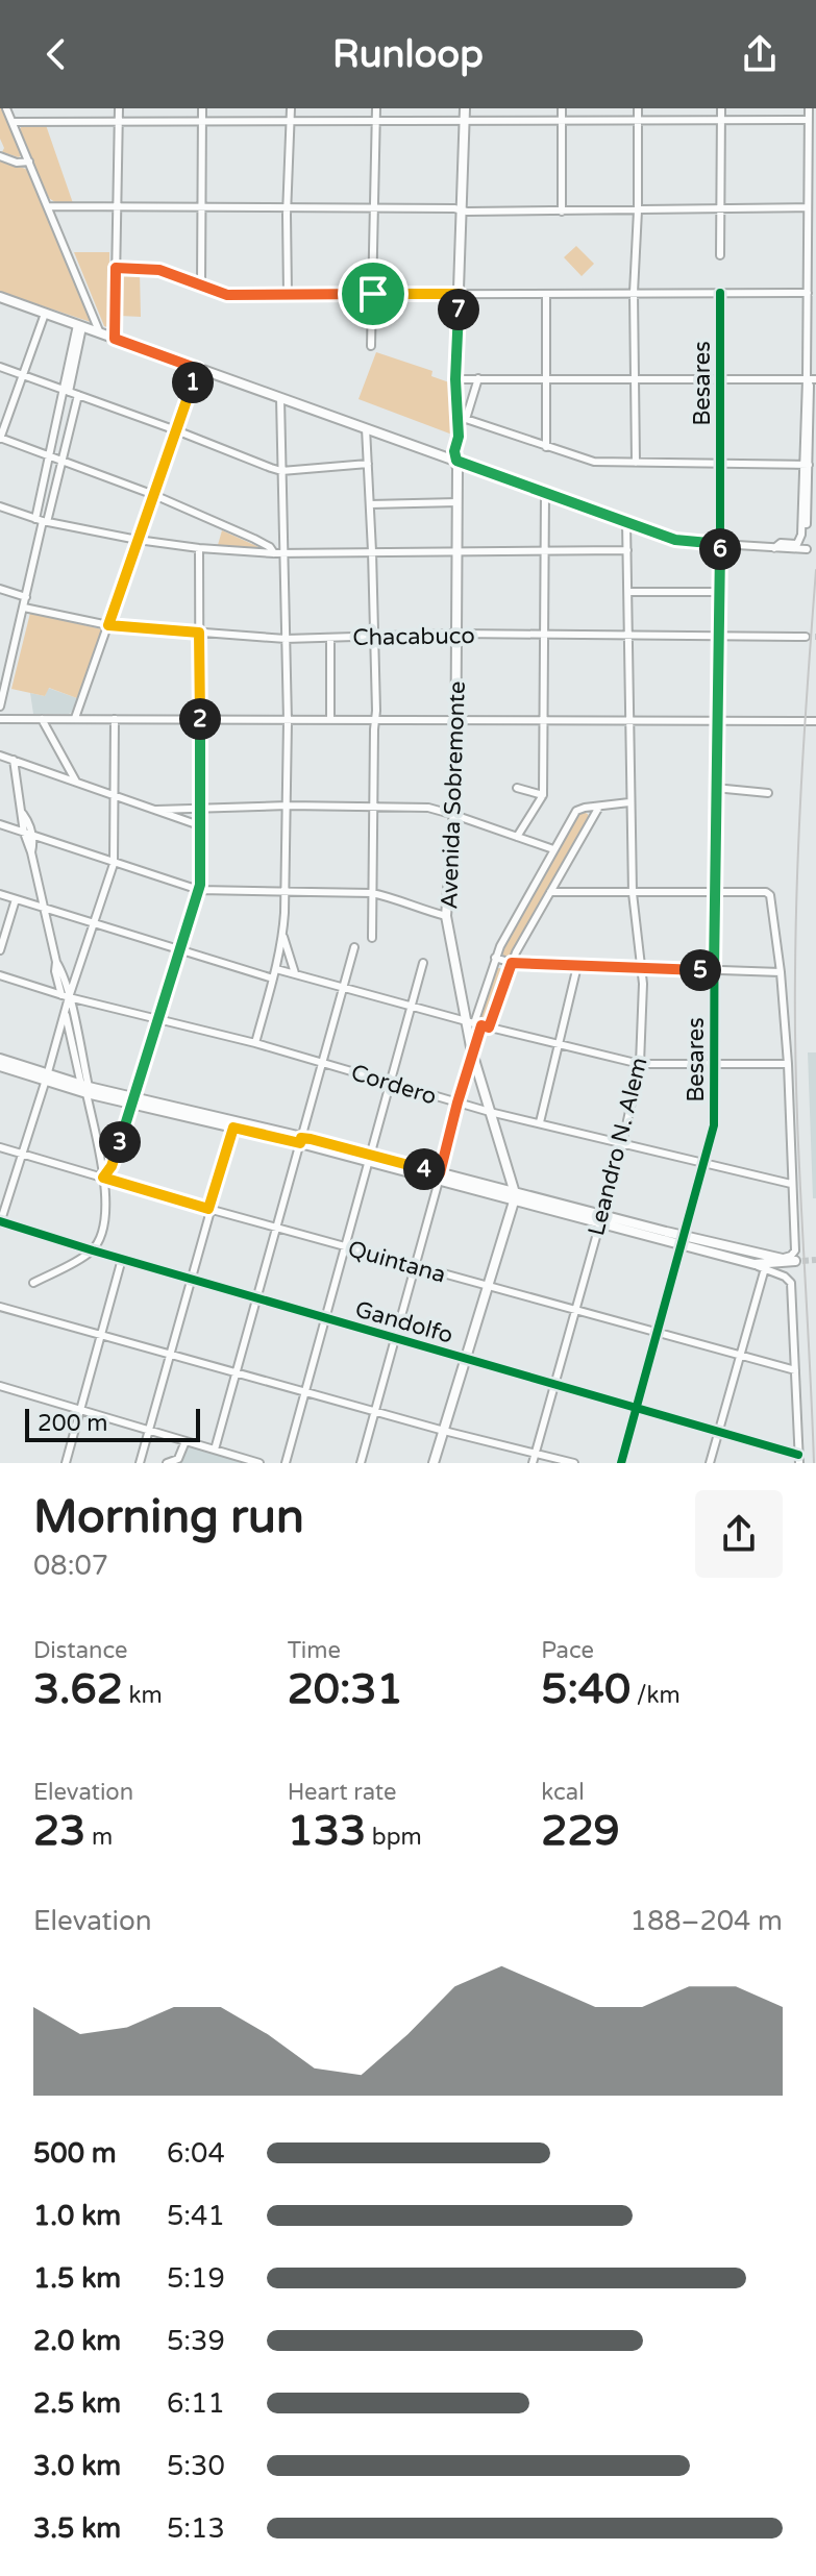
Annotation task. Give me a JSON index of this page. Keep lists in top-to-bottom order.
{
  "streets": {
    "main road": ["Avenida Sobremonte"],
    "street": [
      "Besares",
      "Chacabuco",
      "Cordero",
      "Leandro N. Alem",
      "Quintana",
      "Gandolfo"
    ]
  },
  "crossings": [
    ["Besares", "Chacabuco"],
    ["Besares", "Cordero"],
    ["Besares", "Quintana"],
    ["Besares", "Gandolfo"],
    ["Chacabuco", "Avenida Sobremonte"],
    ["Chacabuco", "Leandro N. Alem"],
    ["Avenida Sobremonte", "Cordero"],
    ["Cordero", "Leandro N. Alem"],
    ["Leandro N. Alem", "Quintana"],
    ["Leandro N. Alem", "Gandolfo"]
  ],
  "scale_bar": "200 m",
  "page": {
    "header": "Runloop",
    "pins": [
      "7",
      "1",
      "6",
      "2",
      "5",
      "3",
      "4"
    ],
    "scale": "200 m",
    "heading": ["Morning run", "08:07"],
    "stats": [
      ["Distance", "3.62 km"],
      ["Time", "20:31"],
      ["Pace", "5:40 /km"],
      ["Elevation", "23 m"],
      ["Heart rate", "133 bpm"],
      ["kcal", "229"]
    ],
    "chart": ["Elevation", "188–204 m"],
    "list": [
      {
        "name": "500 m",
        "note": "6:04"
      },
      {
        "name": "1.0 km",
        "note": "5:41"
      },
      {
        "name": "1.5 km",
        "note": "5:19"
      },
      {
        "name": "2.0 km",
        "note": "5:39"
      },
      {
        "name": "2.5 km",
        "note": "6:11"
      },
      {
        "name": "3.0 km",
        "note": "5:30"
      },
      {
        "name": "3.5 km",
        "note": "5:13"
      }
    ]
  }
}
